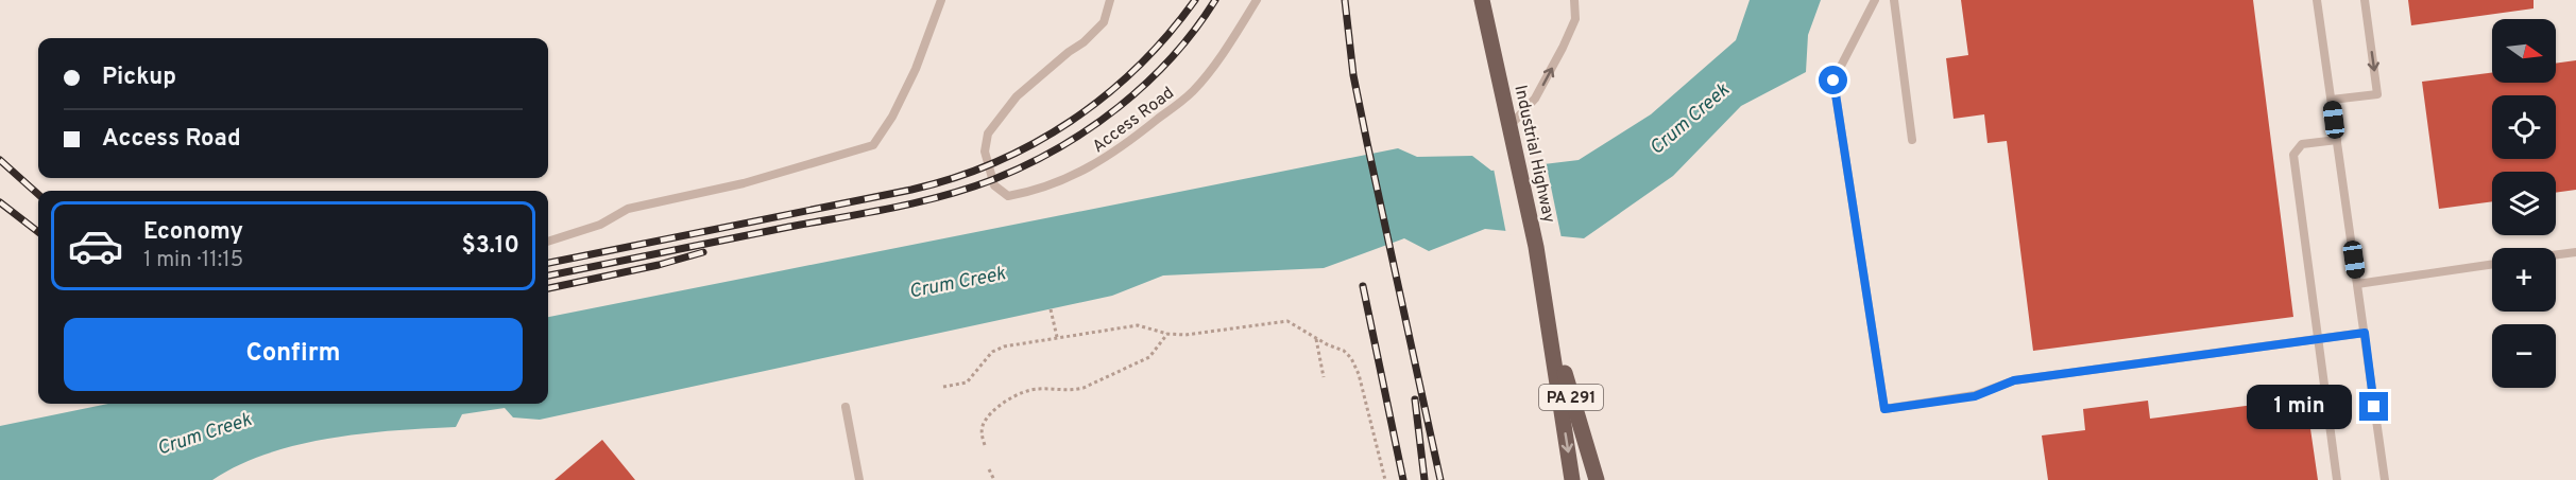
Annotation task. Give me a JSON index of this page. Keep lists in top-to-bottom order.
{
  "streets": {
    "main road": ["Industrial Highway", "PA 291"],
    "lane": ["Access Road"]
  },
  "water": ["Crum Creek"],
  "north": "right",
  "page": {
    "map_buttons": ["+", "−"],
    "banner": ["Pickup", "Access Road"],
    "list": [
      {
        "name": "Economy",
        "note": "1 min · 11:15",
        "value": "$3.10"
      }
    ],
    "buttons": "Confirm",
    "bubble": "1 min"
  }
}
